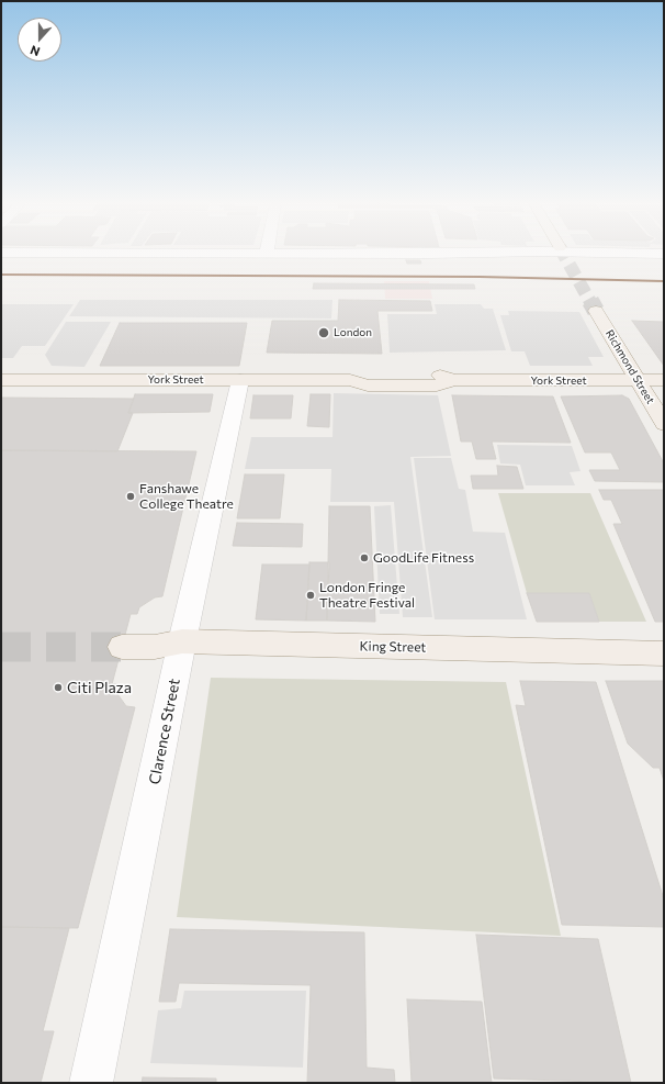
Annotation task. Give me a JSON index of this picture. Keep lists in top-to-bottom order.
{
  "streets": {
    "main road": ["Richmond Street", "York Street", "King Street"],
    "street": ["Clarence Street"]
  },
  "crossings": [
    ["Richmond Street", "York Street"],
    ["York Street", "Clarence Street"],
    ["King Street", "Clarence Street"]
  ],
  "places": [
    "London",
    "Fanshawe College Theatre",
    "GoodLife Fitness",
    "London Fringe Theatre Festival",
    "Citi Plaza"
  ],
  "north": "bottom"
}
